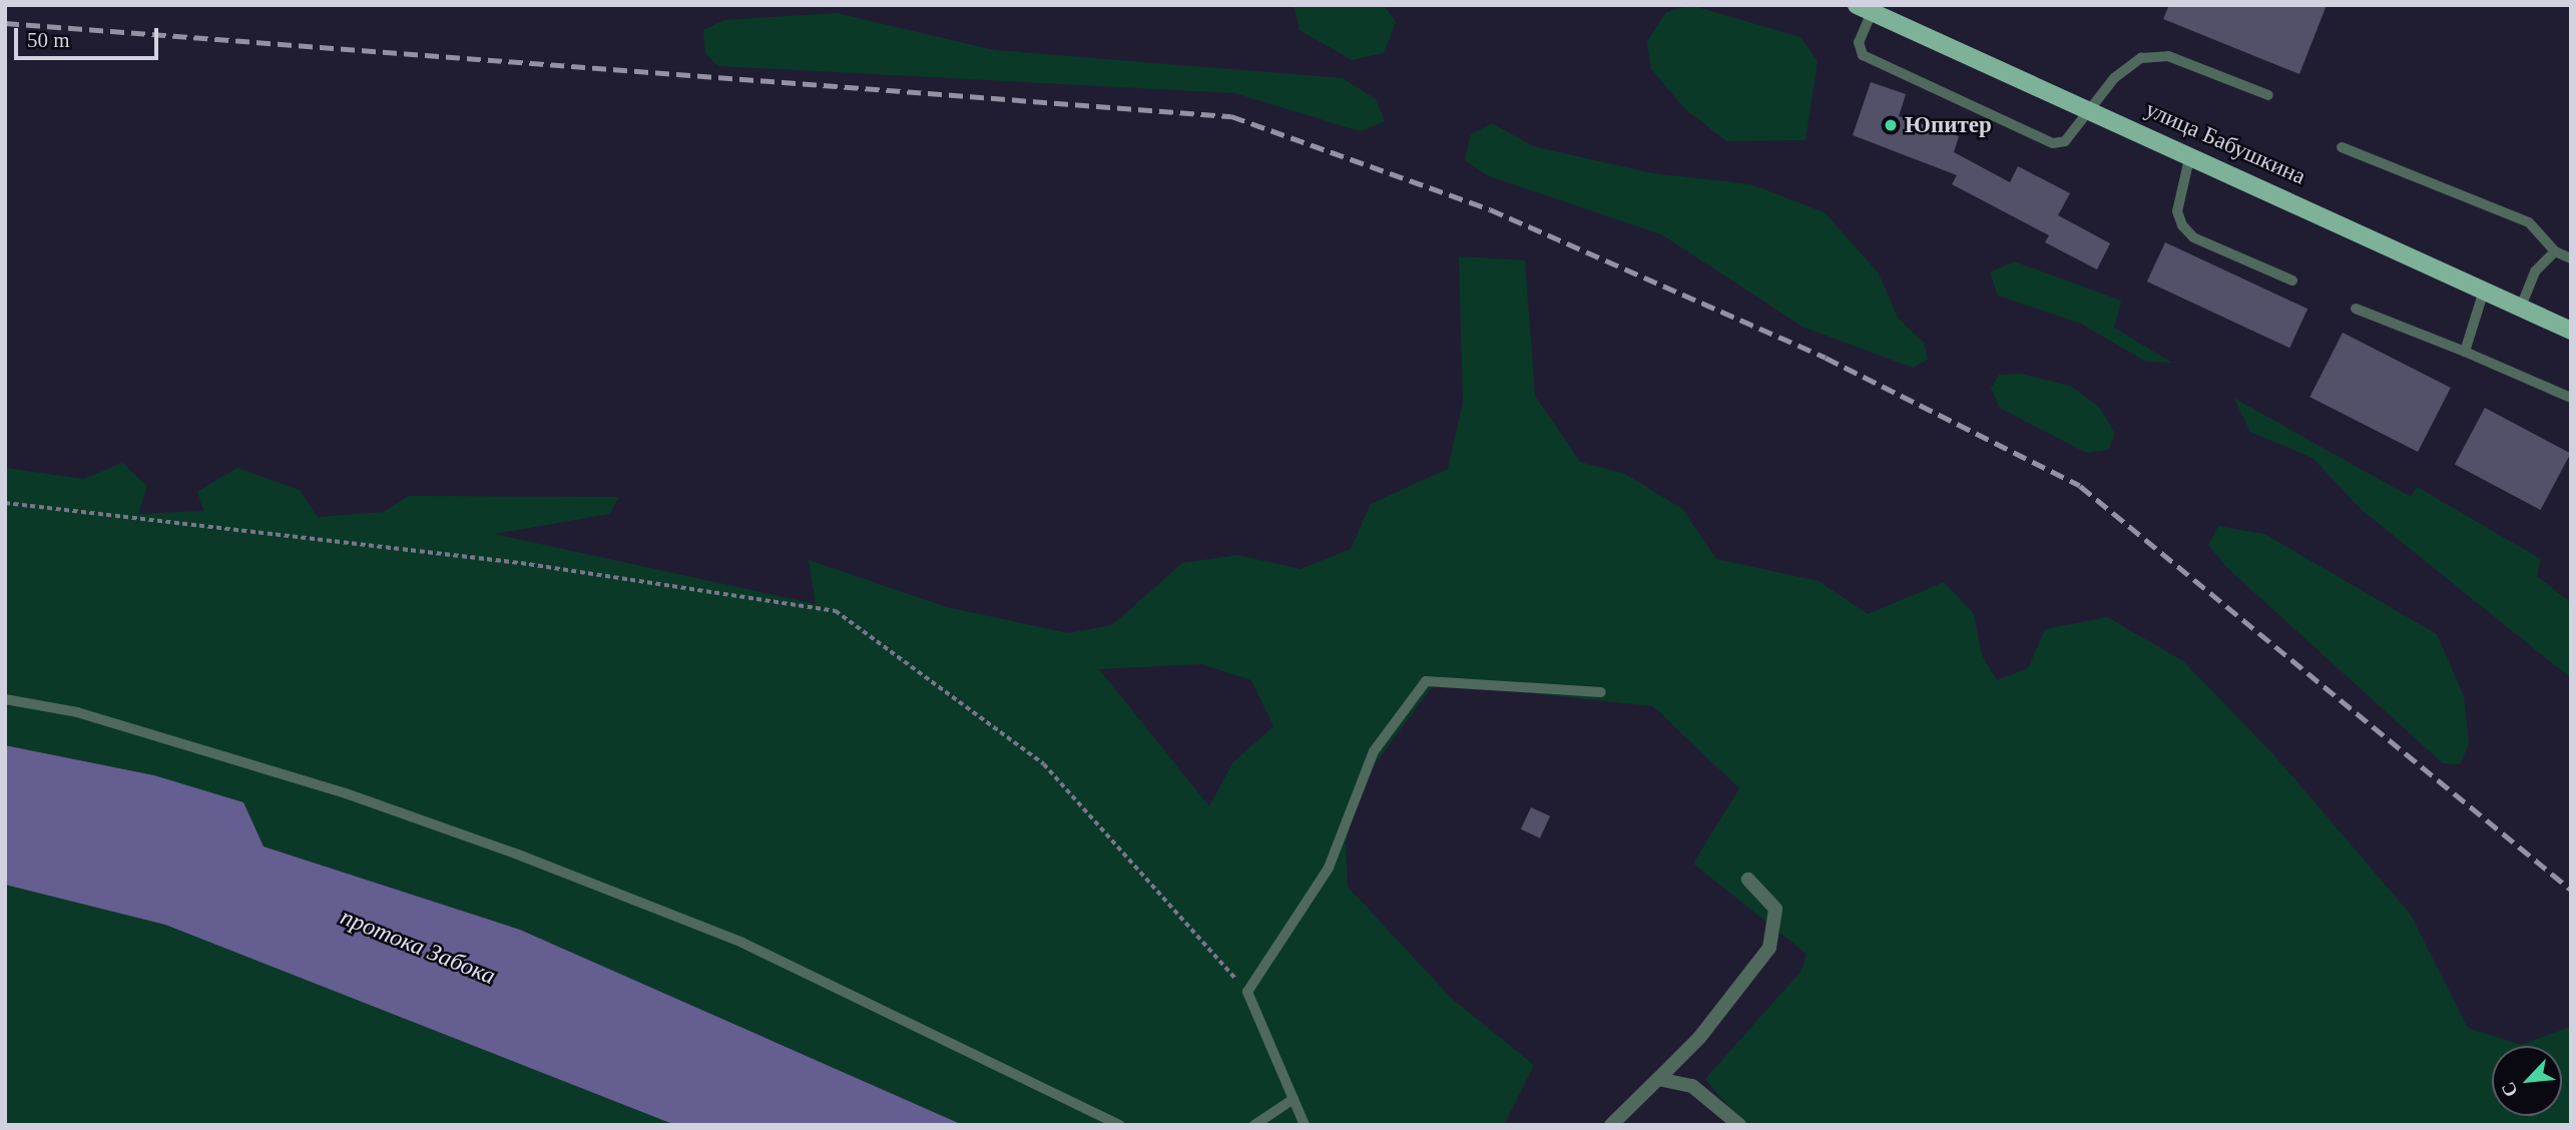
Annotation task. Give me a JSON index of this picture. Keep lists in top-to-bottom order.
{
  "streets": {
    "main road": ["улица Бабушкина"]
  },
  "water": ["протока Забока"],
  "places": ["Юпитер"],
  "scale_bar": "50 m",
  "north": "bottom left"
}
